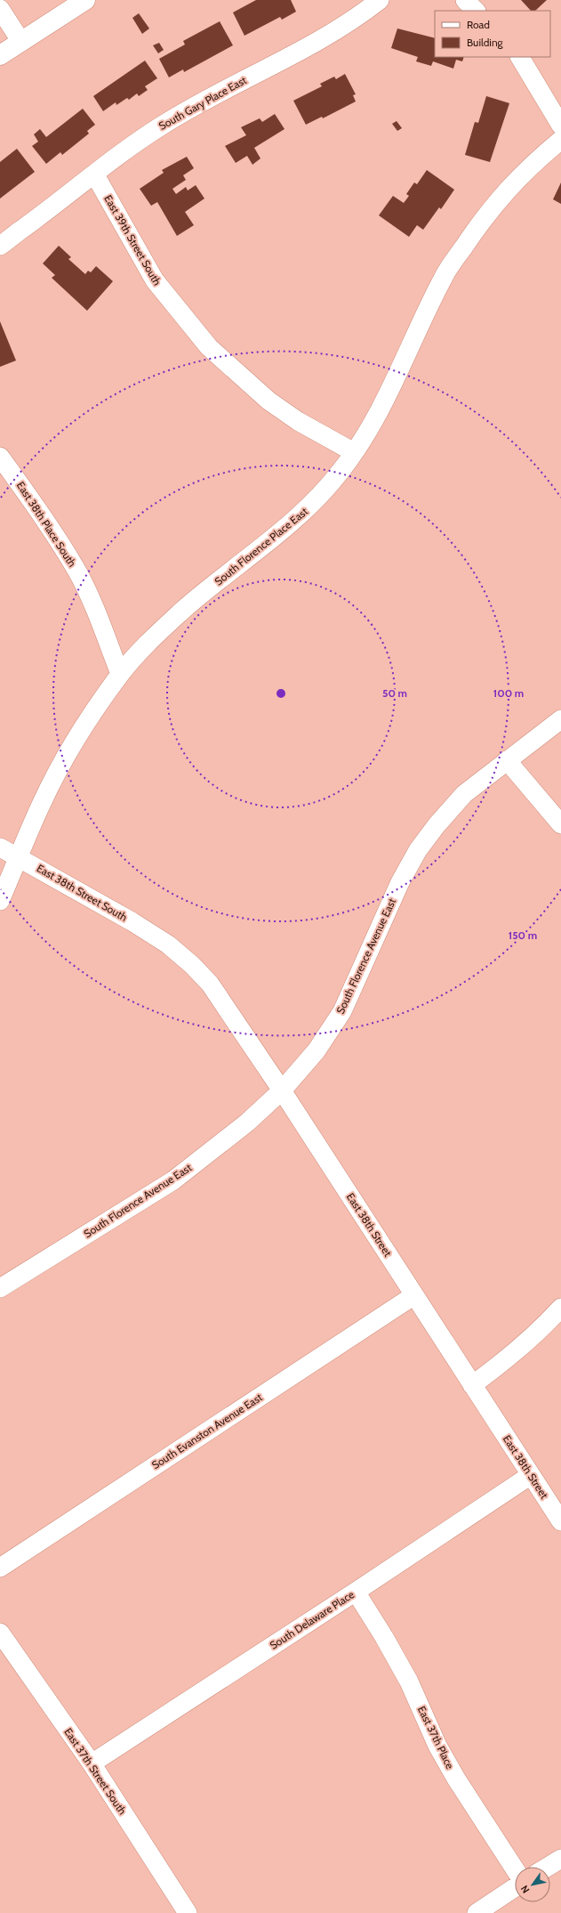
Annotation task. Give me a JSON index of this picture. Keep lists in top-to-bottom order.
{
  "streets": {
    "street": [
      "South Gary Place East",
      "East 39th Street South",
      "East 38th Place South",
      "South Florence Place East",
      "East 38th Street South",
      "South Florence Avenue East",
      "East 38th Street",
      "South Evanston Avenue East",
      "South Delaware Place",
      "East 37th Place",
      "East 37th Street South"
    ]
  },
  "crossings": [
    ["South Gary Place East", "East 39th Street South"],
    ["East 39th Street South", "South Florence Place East"],
    ["East 38th Place South", "South Florence Place East"],
    ["South Florence Place East", "East 38th Street South"],
    ["East 38th Street South", "East 38th Street"],
    ["South Florence Avenue East", "East 38th Street"],
    ["East 38th Street", "South Evanston Avenue East"],
    ["East 38th Street", "South Delaware Place"],
    ["South Delaware Place", "East 37th Place"],
    ["South Delaware Place", "East 37th Street South"]
  ],
  "legend": ["Road", "Building"],
  "north": "bottom left",
  "rings": ["50 m", "100 m", "150 m"]
}
